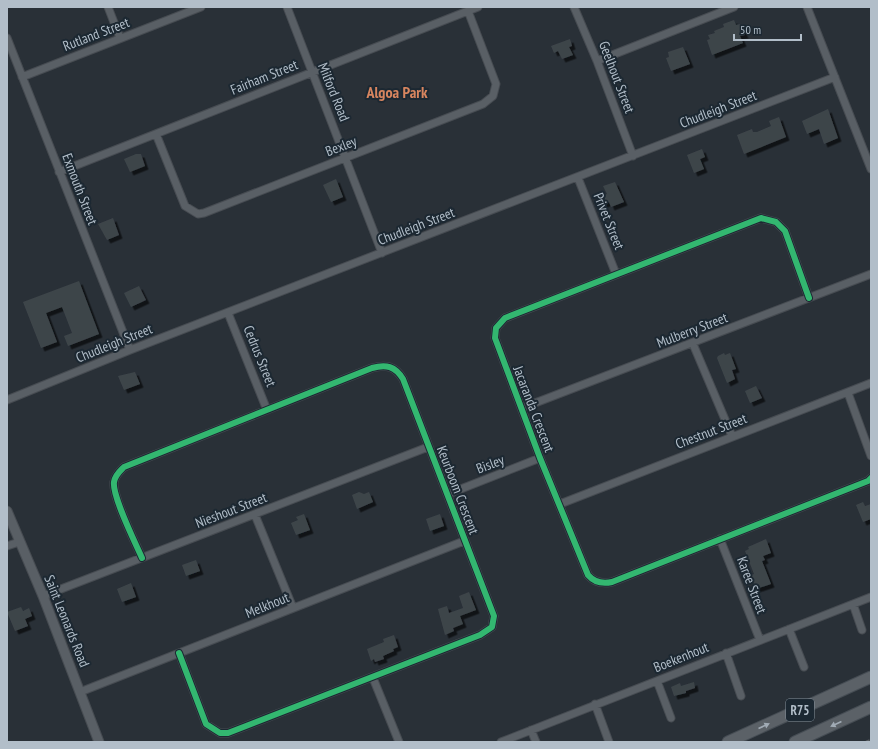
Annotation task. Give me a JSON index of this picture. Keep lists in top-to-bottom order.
{
  "streets": {
    "main road": ["R75"],
    "street": [
      "Rutland Street",
      "Fairham Street",
      "Geelhout Street",
      "Milford Road",
      "Chudleigh Street",
      "Bexley",
      "Exmouth Street",
      "Privet Street",
      "Mulberry Street",
      "Cedrus Street",
      "Jacaranda Crescent",
      "Chestnut Street",
      "Bisley",
      "Keurboom Crescent",
      "Nieshout Street",
      "Karee Street",
      "Melkhout",
      "Saint Leonards Road",
      "Boekenhout"
    ]
  },
  "crossings": [
    ["Rutland Street", "Exmouth Street"],
    ["Fairham Street", "Milford Road"],
    ["Fairham Street", "Bexley"],
    ["Fairham Street", "Exmouth Street"],
    ["Geelhout Street", "Chudleigh Street"],
    ["Milford Road", "Chudleigh Street"],
    ["Milford Road", "Bexley"],
    ["Chudleigh Street", "Exmouth Street"],
    ["Chudleigh Street", "Privet Street"],
    ["Chudleigh Street", "Cedrus Street"],
    ["Privet Street", "Jacaranda Crescent"],
    ["Mulberry Street", "Jacaranda Crescent"],
    ["Cedrus Street", "Keurboom Crescent"],
    ["Jacaranda Crescent", "Chestnut Street"],
    ["Jacaranda Crescent", "Bisley"],
    ["Jacaranda Crescent", "Karee Street"],
    ["Bisley", "Keurboom Crescent"],
    ["Keurboom Crescent", "Nieshout Street"],
    ["Keurboom Crescent", "Melkhout"],
    ["Nieshout Street", "Saint Leonards Road"],
    ["Karee Street", "Boekenhout"],
    ["Melkhout", "Saint Leonards Road"]
  ],
  "districts": ["Algoa Park"],
  "scale_bar": "50 m"
}
